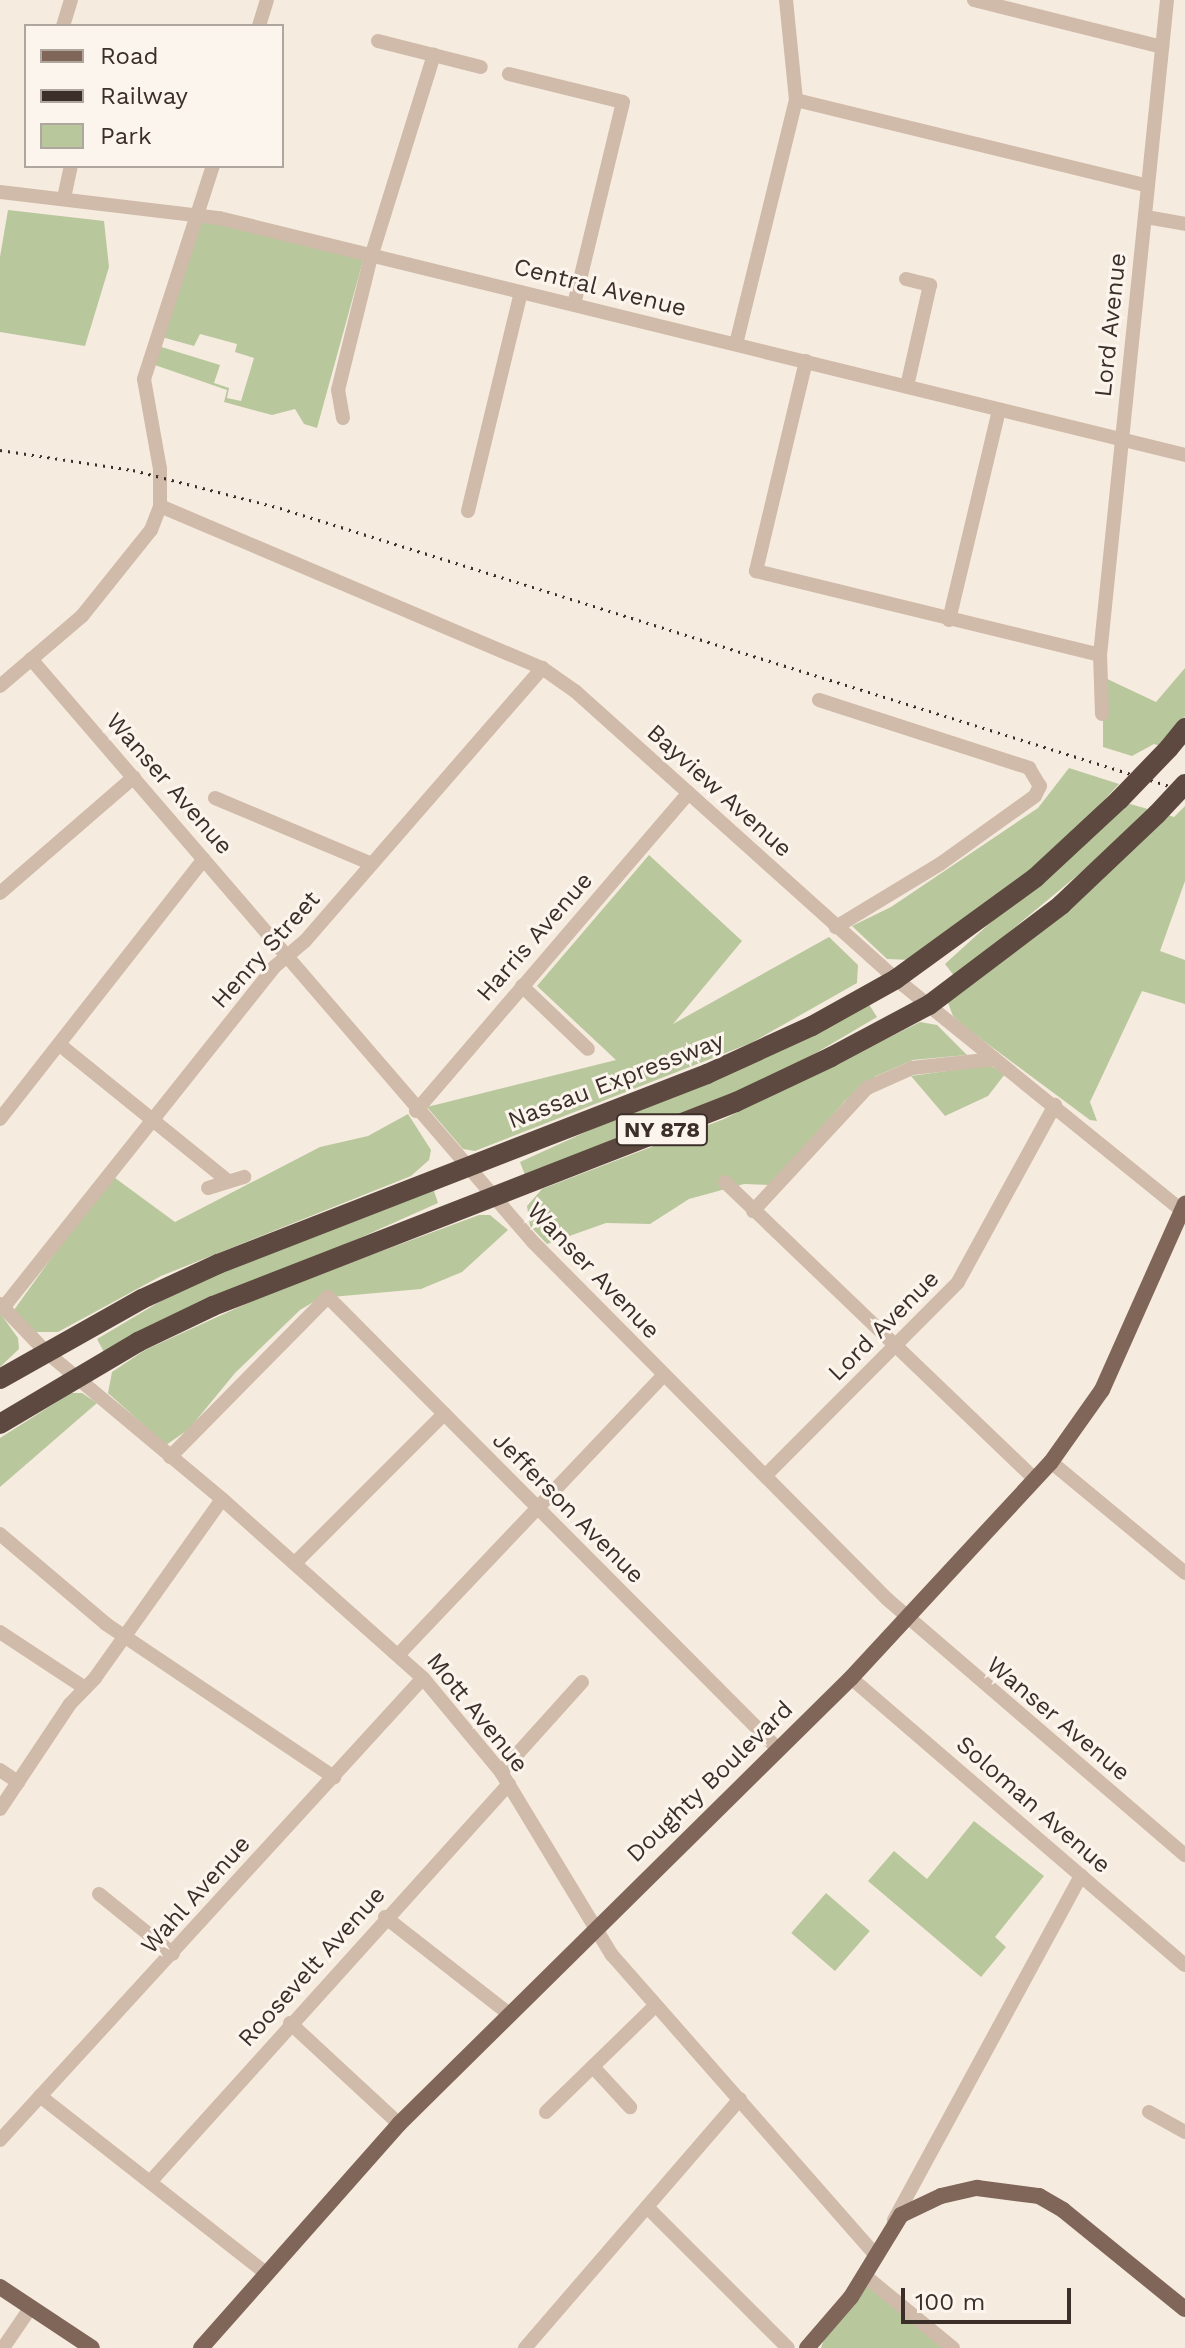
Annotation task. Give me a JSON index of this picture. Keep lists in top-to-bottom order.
{
  "streets": {
    "highway": ["Nassau Expressway", "NY 878"],
    "main road": ["Doughty Boulevard"],
    "street": [
      "Central Avenue",
      "Lord Avenue",
      "Wanser Avenue",
      "Bayview Avenue",
      "Harris Avenue",
      "Henry Street",
      "Jefferson Avenue",
      "Mott Avenue",
      "Soloman Avenue",
      "Wahl Avenue",
      "Roosevelt Avenue"
    ]
  },
  "crossings": [
    ["Central Avenue", "Lord Avenue"],
    ["Lord Avenue", "Wanser Avenue"],
    ["Lord Avenue", "Bayview Avenue"],
    ["Wanser Avenue", "Harris Avenue"],
    ["Wanser Avenue", "Henry Street"],
    ["Wanser Avenue", "Nassau Expressway"],
    ["Wanser Avenue", "NY 878"],
    ["Wanser Avenue", "Doughty Boulevard"],
    ["Bayview Avenue", "Harris Avenue"],
    ["Bayview Avenue", "Henry Street"],
    ["Bayview Avenue", "Nassau Expressway"],
    ["Bayview Avenue", "NY 878"],
    ["Bayview Avenue", "Doughty Boulevard"],
    ["Henry Street", "Mott Avenue"],
    ["Nassau Expressway", "Mott Avenue"],
    ["NY 878", "Mott Avenue"],
    ["Jefferson Avenue", "Mott Avenue"],
    ["Jefferson Avenue", "Doughty Boulevard"],
    ["Mott Avenue", "Doughty Boulevard"],
    ["Mott Avenue", "Wahl Avenue"],
    ["Mott Avenue", "Roosevelt Avenue"],
    ["Doughty Boulevard", "Soloman Avenue"]
  ],
  "legend": ["Road", "Railway", "Park"],
  "scale_bar": "100 m"
}
